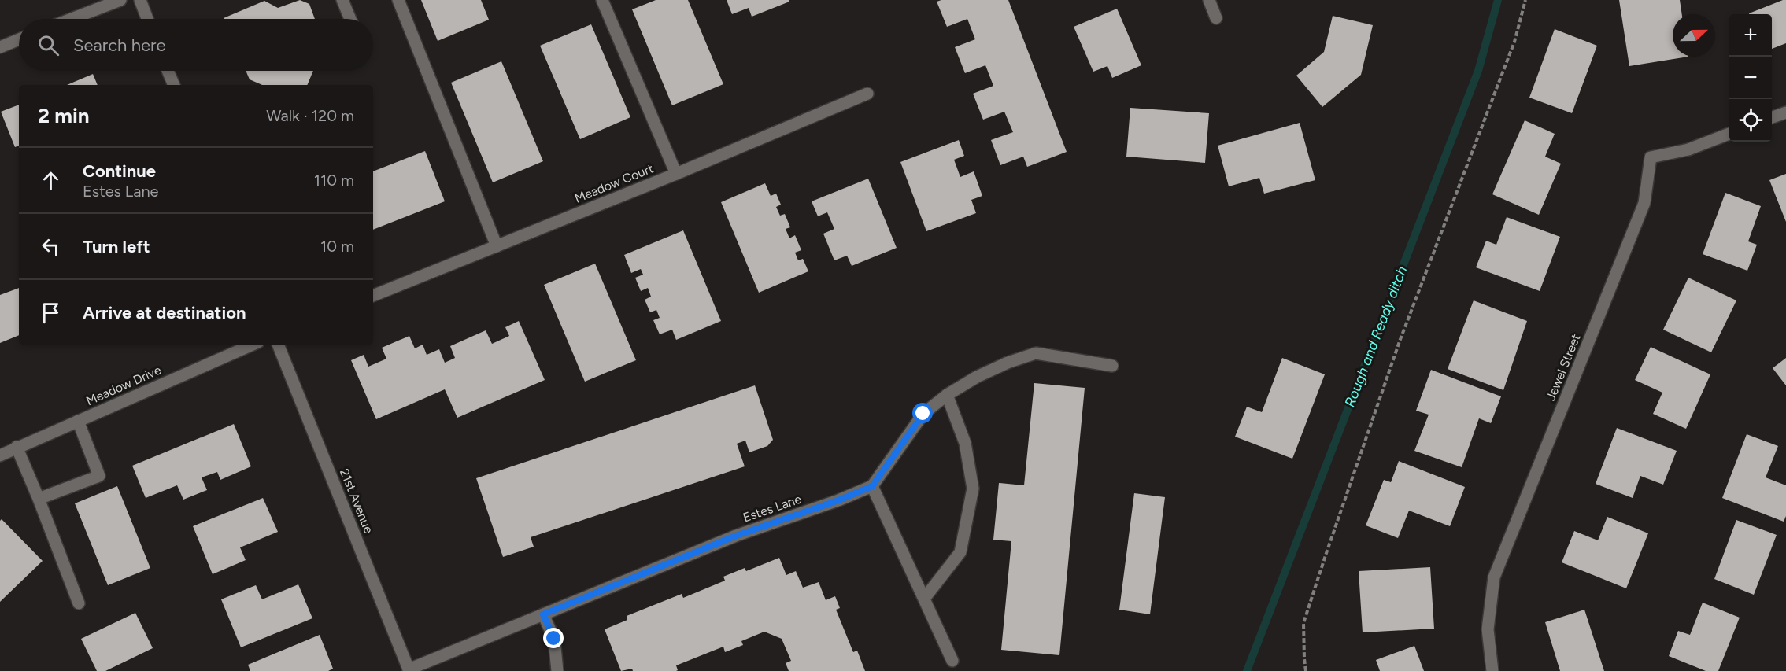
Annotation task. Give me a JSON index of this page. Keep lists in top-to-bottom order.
{
  "streets": {
    "street": [
      "Meadow Court",
      "Jewel Street",
      "Meadow Drive",
      "21st Avenue",
      "Estes Lane"
    ]
  },
  "crossings": [
    ["21st Avenue", "Estes Lane"]
  ],
  "water": ["Rough and Ready ditch"],
  "north": "right",
  "page": {
    "map_buttons": ["+", "−"],
    "search": "Search here",
    "heading": ["2 min", "Walk · 120 m"],
    "list": [
      ["Continue", "Estes Lane", "110 m"],
      ["Turn left", "10 m"],
      "Arrive at destination"
    ]
  }
}
